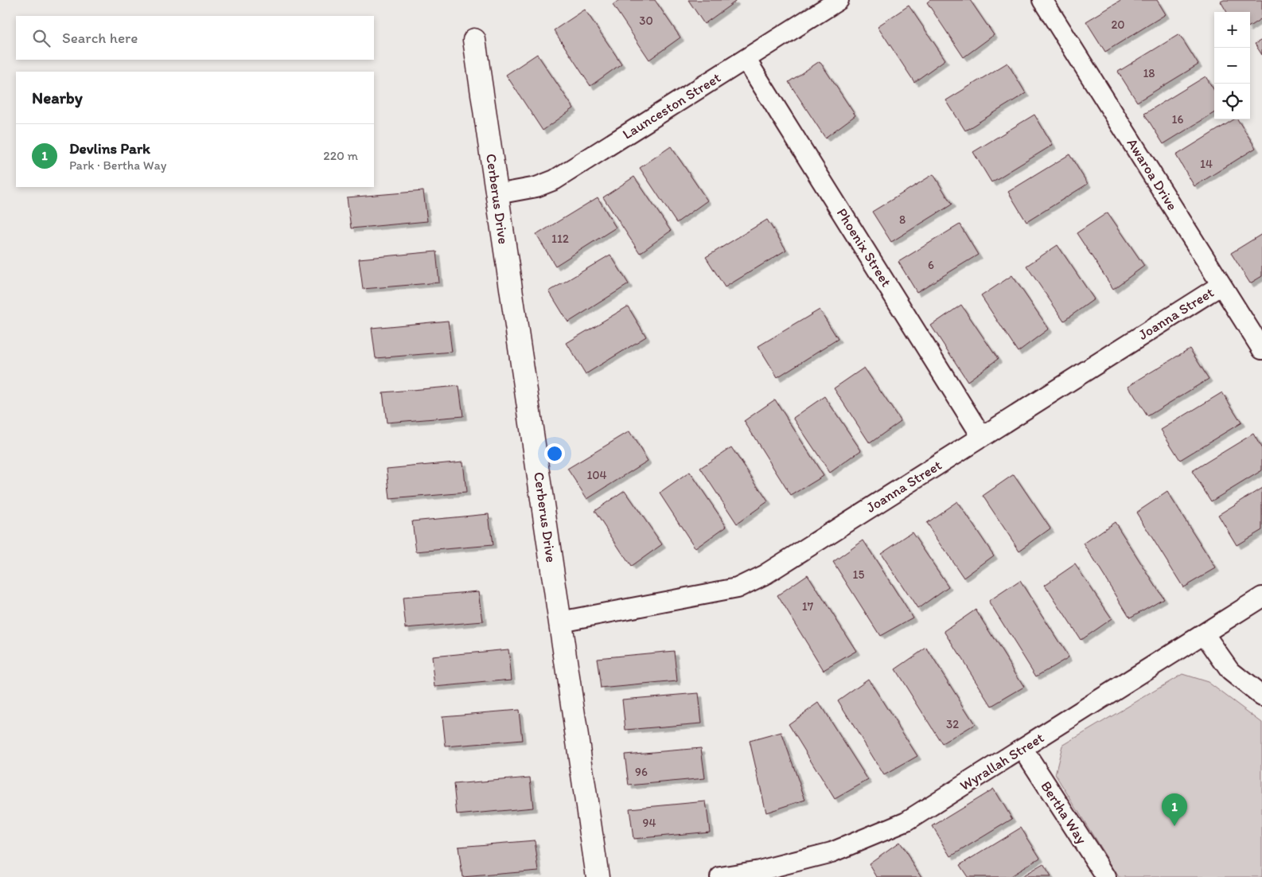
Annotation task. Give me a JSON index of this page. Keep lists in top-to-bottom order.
{
  "streets": {
    "street": [
      "Launceston Street",
      "Awaroa Drive",
      "Cerberus Drive",
      "Phoenix Street",
      "Joanna Street",
      "Wyrallah Street",
      "Bertha Way"
    ]
  },
  "crossings": [
    ["Launceston Street", "Cerberus Drive"],
    ["Launceston Street", "Phoenix Street"],
    ["Awaroa Drive", "Joanna Street"],
    ["Cerberus Drive", "Joanna Street"],
    ["Phoenix Street", "Joanna Street"],
    ["Wyrallah Street", "Bertha Way"]
  ],
  "house_numbers": [
    "30",
    "20",
    "18",
    "16",
    "14",
    "8",
    "112",
    "6",
    "104",
    "15",
    "17",
    "32",
    "96",
    "94"
  ],
  "page": {
    "map_buttons": ["+", "−"],
    "search": "Search here",
    "heading": "Nearby",
    "list": [
      {
        "mark": "1",
        "name": "Devlins Park",
        "note": "Park · Bertha Way",
        "value": "220 m"
      }
    ],
    "pins": "1"
  }
}
